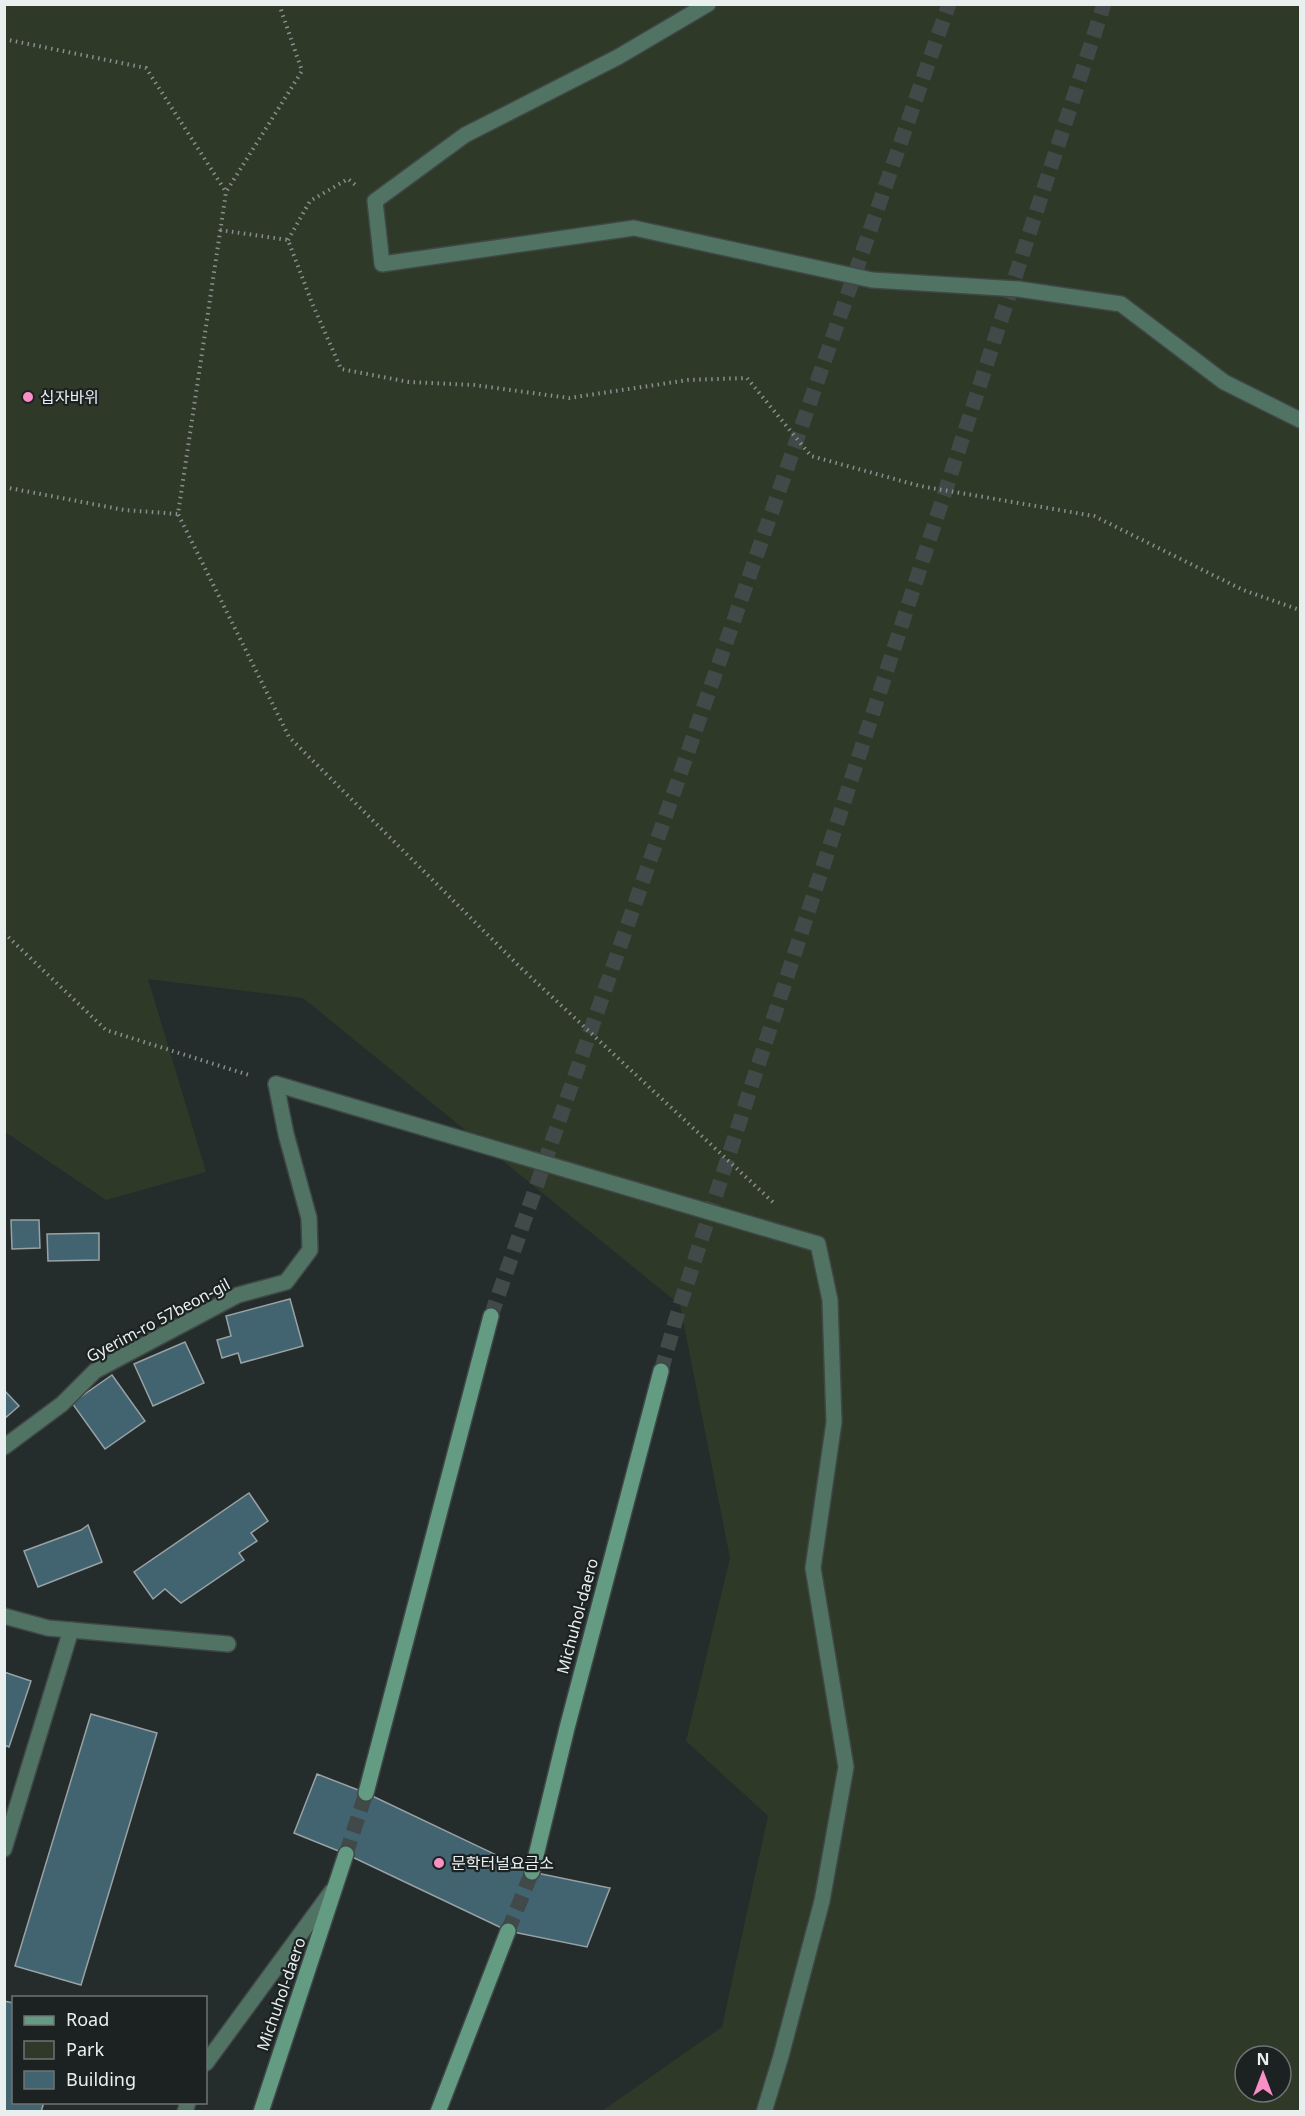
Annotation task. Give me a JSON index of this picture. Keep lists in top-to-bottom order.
{
  "streets": {
    "main road": ["Michuhol-daero"],
    "street": ["Gyerim-ro 57beon-gil"]
  },
  "places": ["십자바위", "문학터널요금소"],
  "legend": ["Road", "Park", "Building"],
  "north": "top"
}
